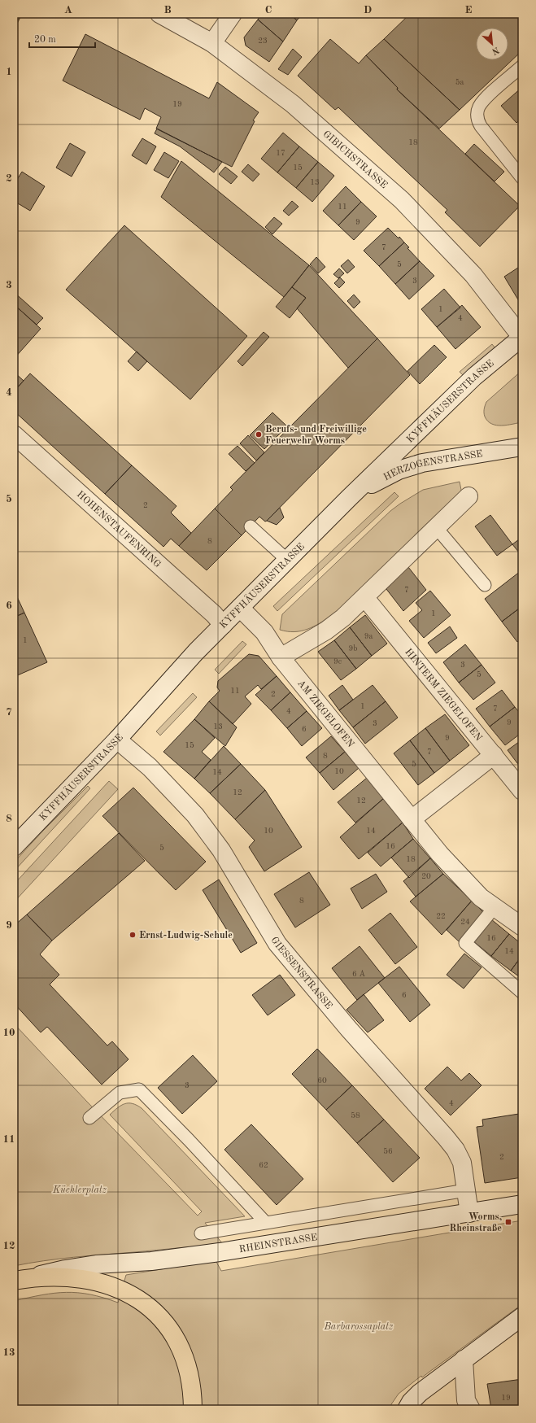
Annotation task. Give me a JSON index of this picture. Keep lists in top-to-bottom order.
{
  "streets": {
    "street": [
      "GIBICHSTRASSE",
      "KYFFHÄUSERSTRASSE",
      "HERZOGENSTRASSE",
      "HOHENSTAUFENRING",
      "HINTERM ZIEGELOFEN",
      "AM ZIEGELOFEN",
      "GIESSENSTRASSE",
      "RHEINSTRASSE"
    ]
  },
  "crossings": [
    ["GIBICHSTRASSE", "KYFFHÄUSERSTRASSE"],
    ["KYFFHÄUSERSTRASSE", "HERZOGENSTRASSE"],
    ["KYFFHÄUSERSTRASSE", "HOHENSTAUFENRING"],
    ["KYFFHÄUSERSTRASSE", "AM ZIEGELOFEN"],
    ["KYFFHÄUSERSTRASSE", "GIESSENSTRASSE"],
    ["GIESSENSTRASSE", "RHEINSTRASSE"]
  ],
  "parks": ["Küchlerplatz", "Barbarossaplatz"],
  "places": {
    "other": ["Berufs- und Freiwillige Feuerwehr Worms", "Ernst-Ludwig-Schule"],
    "transit": ["Worms, Rheinstraße"]
  },
  "house_numbers": [
    "23",
    "5a",
    "19",
    "18",
    "17",
    "15",
    "13",
    "11",
    "9",
    "7",
    "5",
    "3",
    "1",
    "4",
    "2",
    "8",
    "7",
    "1",
    "9a",
    "1",
    "9b",
    "9c",
    "3",
    "5",
    "11",
    "2",
    "1",
    "7",
    "4",
    "9",
    "3",
    "13",
    "6",
    "9",
    "15",
    "7",
    "8",
    "5",
    "10",
    "14",
    "12",
    "12",
    "10",
    "14",
    "16",
    "5",
    "18",
    "20",
    "8",
    "22",
    "24",
    "16",
    "14",
    "6 A",
    "6",
    "60",
    "3",
    "4",
    "58",
    "56",
    "2",
    "62",
    "19"
  ],
  "scale_bar": "20 m",
  "north": "bottom right",
  "grid": {
    "columns": [
      "A",
      "B",
      "C",
      "D",
      "E"
    ],
    "rows": [
      "1",
      "2",
      "3",
      "4",
      "5",
      "6",
      "7",
      "8",
      "9",
      "10",
      "11",
      "12",
      "13"
    ]
  }
}
